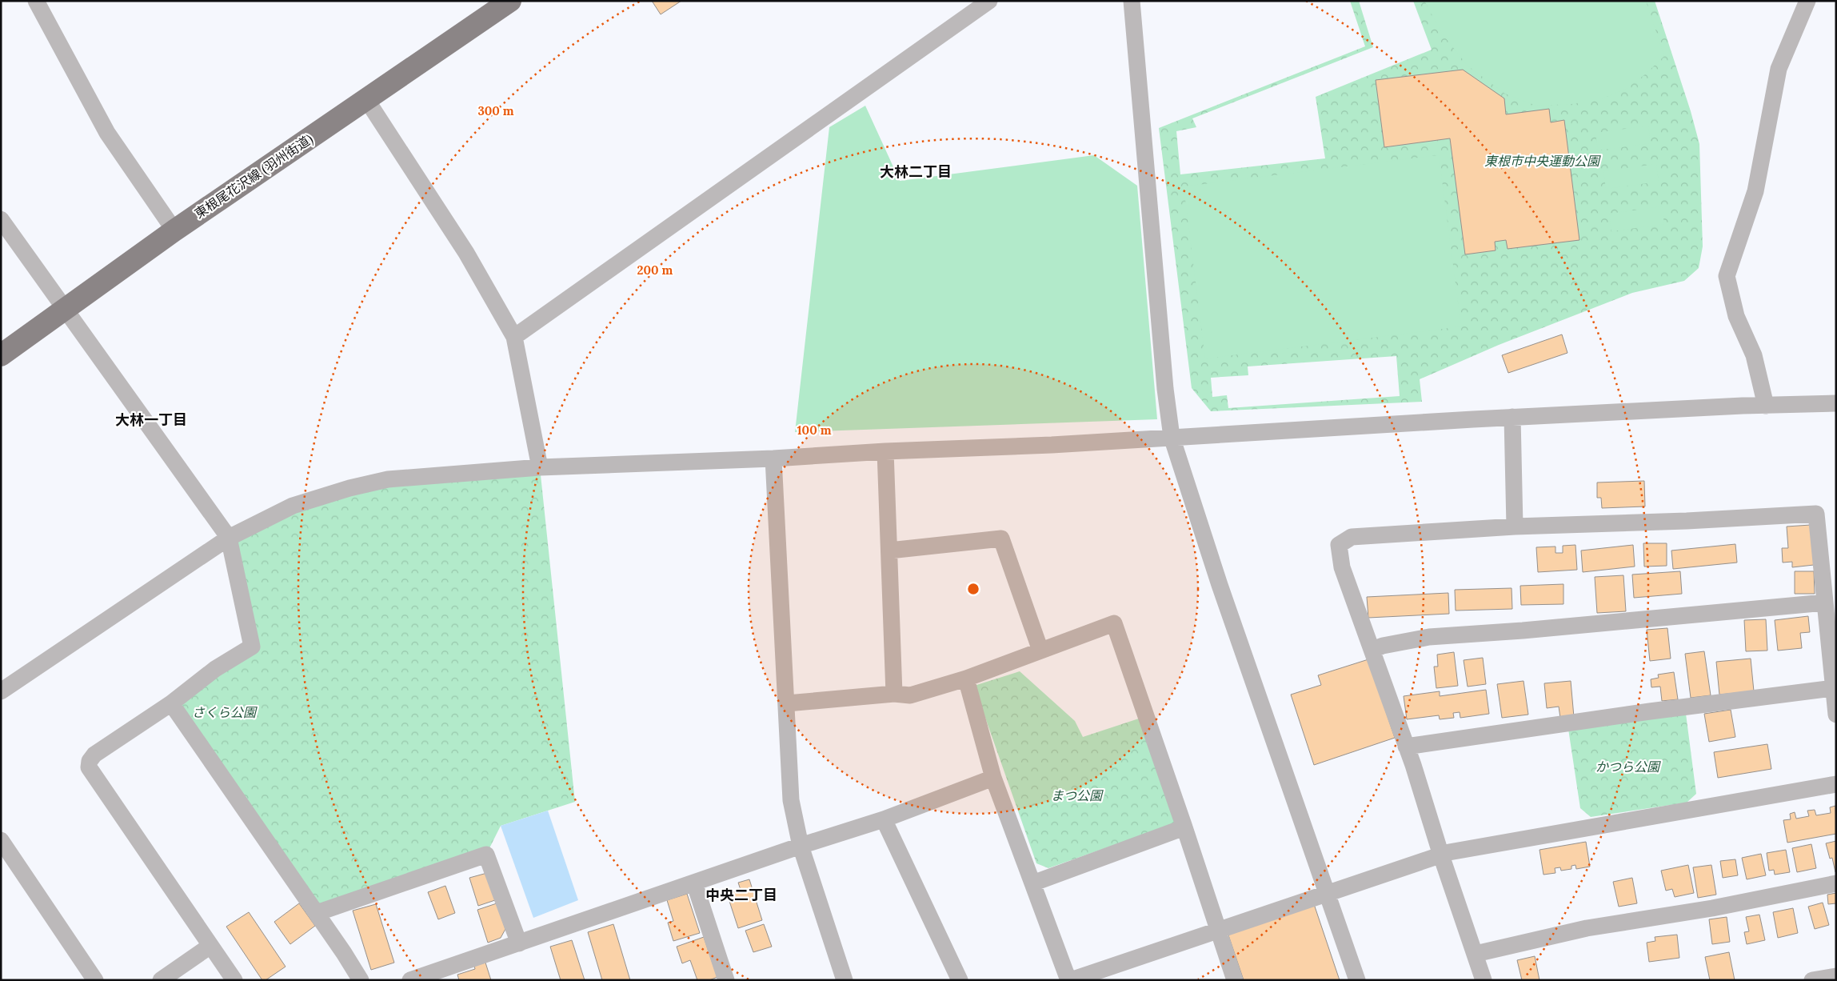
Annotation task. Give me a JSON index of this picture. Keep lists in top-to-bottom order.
{
  "streets": {
    "main road": ["東根尾花沢線 (羽州街道)"]
  },
  "districts": ["大林二丁目", "大林一丁目", "中央二丁目"],
  "parks": [
    "東根市中央運動公園",
    "さくら公園",
    "かつら公園",
    "まつ公園"
  ],
  "rings": ["300 m", "200 m", "100 m"]
}
